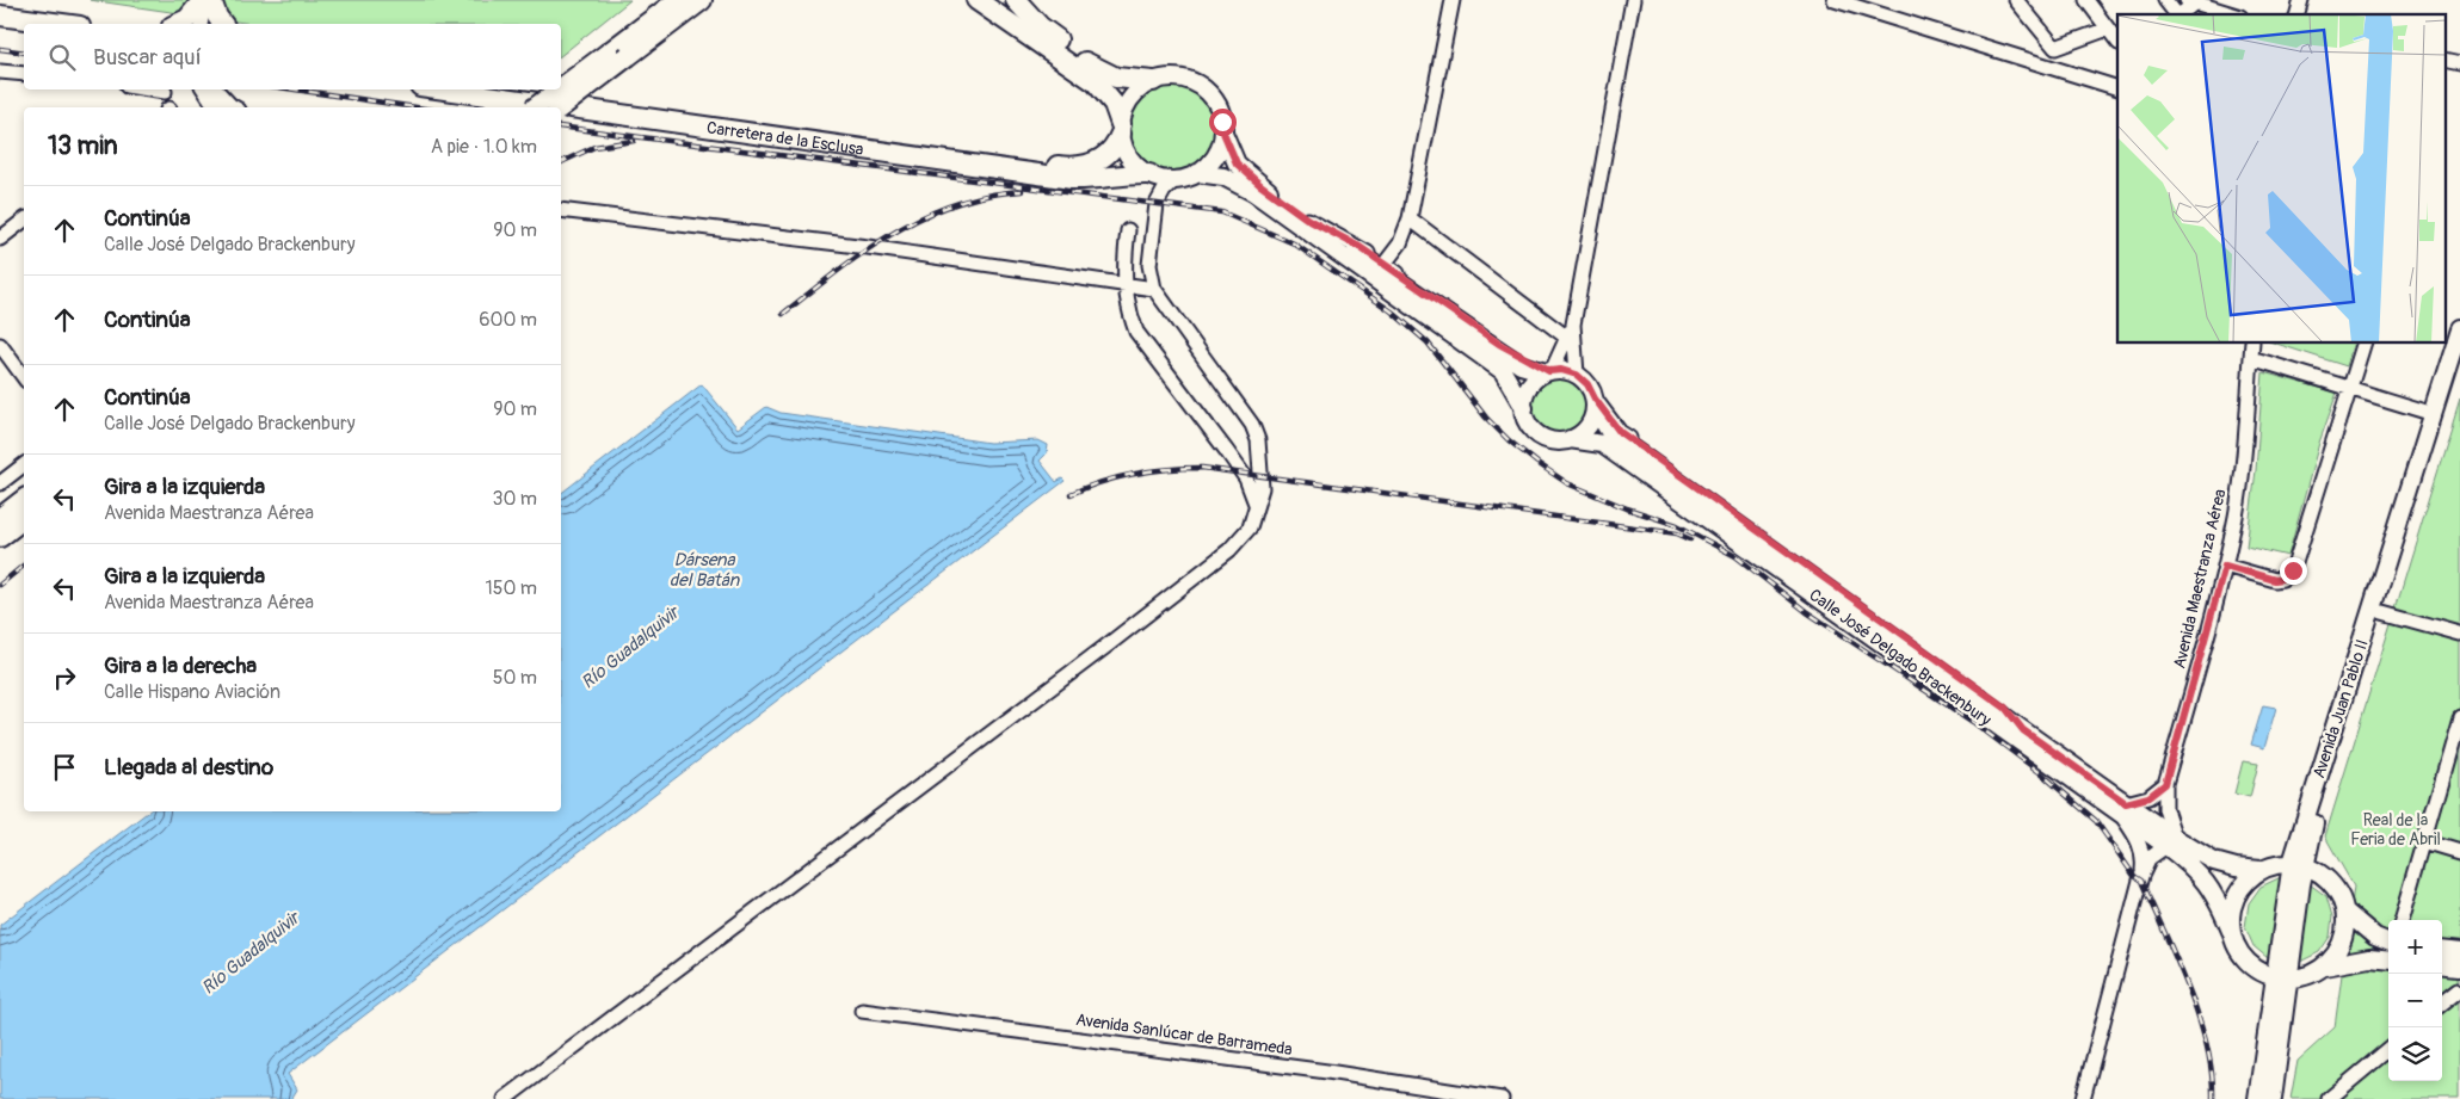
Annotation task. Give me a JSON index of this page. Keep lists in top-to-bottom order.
{
  "streets": {
    "highway": ["Carretera de la Esclusa"],
    "main road": ["Calle José Delgado Brackenbury", "Avenida Juan Pablo II"],
    "street": ["Avenida Maestranza Aérea", "Avenida Sanlúcar de Barrameda"]
  },
  "crossings": [
    ["Avenida Maestranza Aérea", "Calle José Delgado Brackenbury"],
    ["Calle José Delgado Brackenbury", "Avenida Juan Pablo II"]
  ],
  "water": ["Dársena del Batán", "Río Guadalquivir"],
  "parks": ["Real de la Feria de Abril"],
  "page": {
    "search": "Buscar aquí",
    "heading": ["13 min", "A pie · 1.0 km"],
    "list": [
      ["Continúa", "Calle José Delgado Brackenbury", "90 m"],
      ["Continúa", "600 m"],
      ["Continúa", "Calle José Delgado Brackenbury", "90 m"],
      ["Gira a la izquierda", "Avenida Maestranza Aérea", "30 m"],
      ["Gira a la izquierda", "Avenida Maestranza Aérea", "150 m"],
      ["Gira a la derecha", "Calle Hispano Aviación", "50 m"],
      "Llegada al destino"
    ],
    "map_buttons": ["+", "−"]
  }
}
